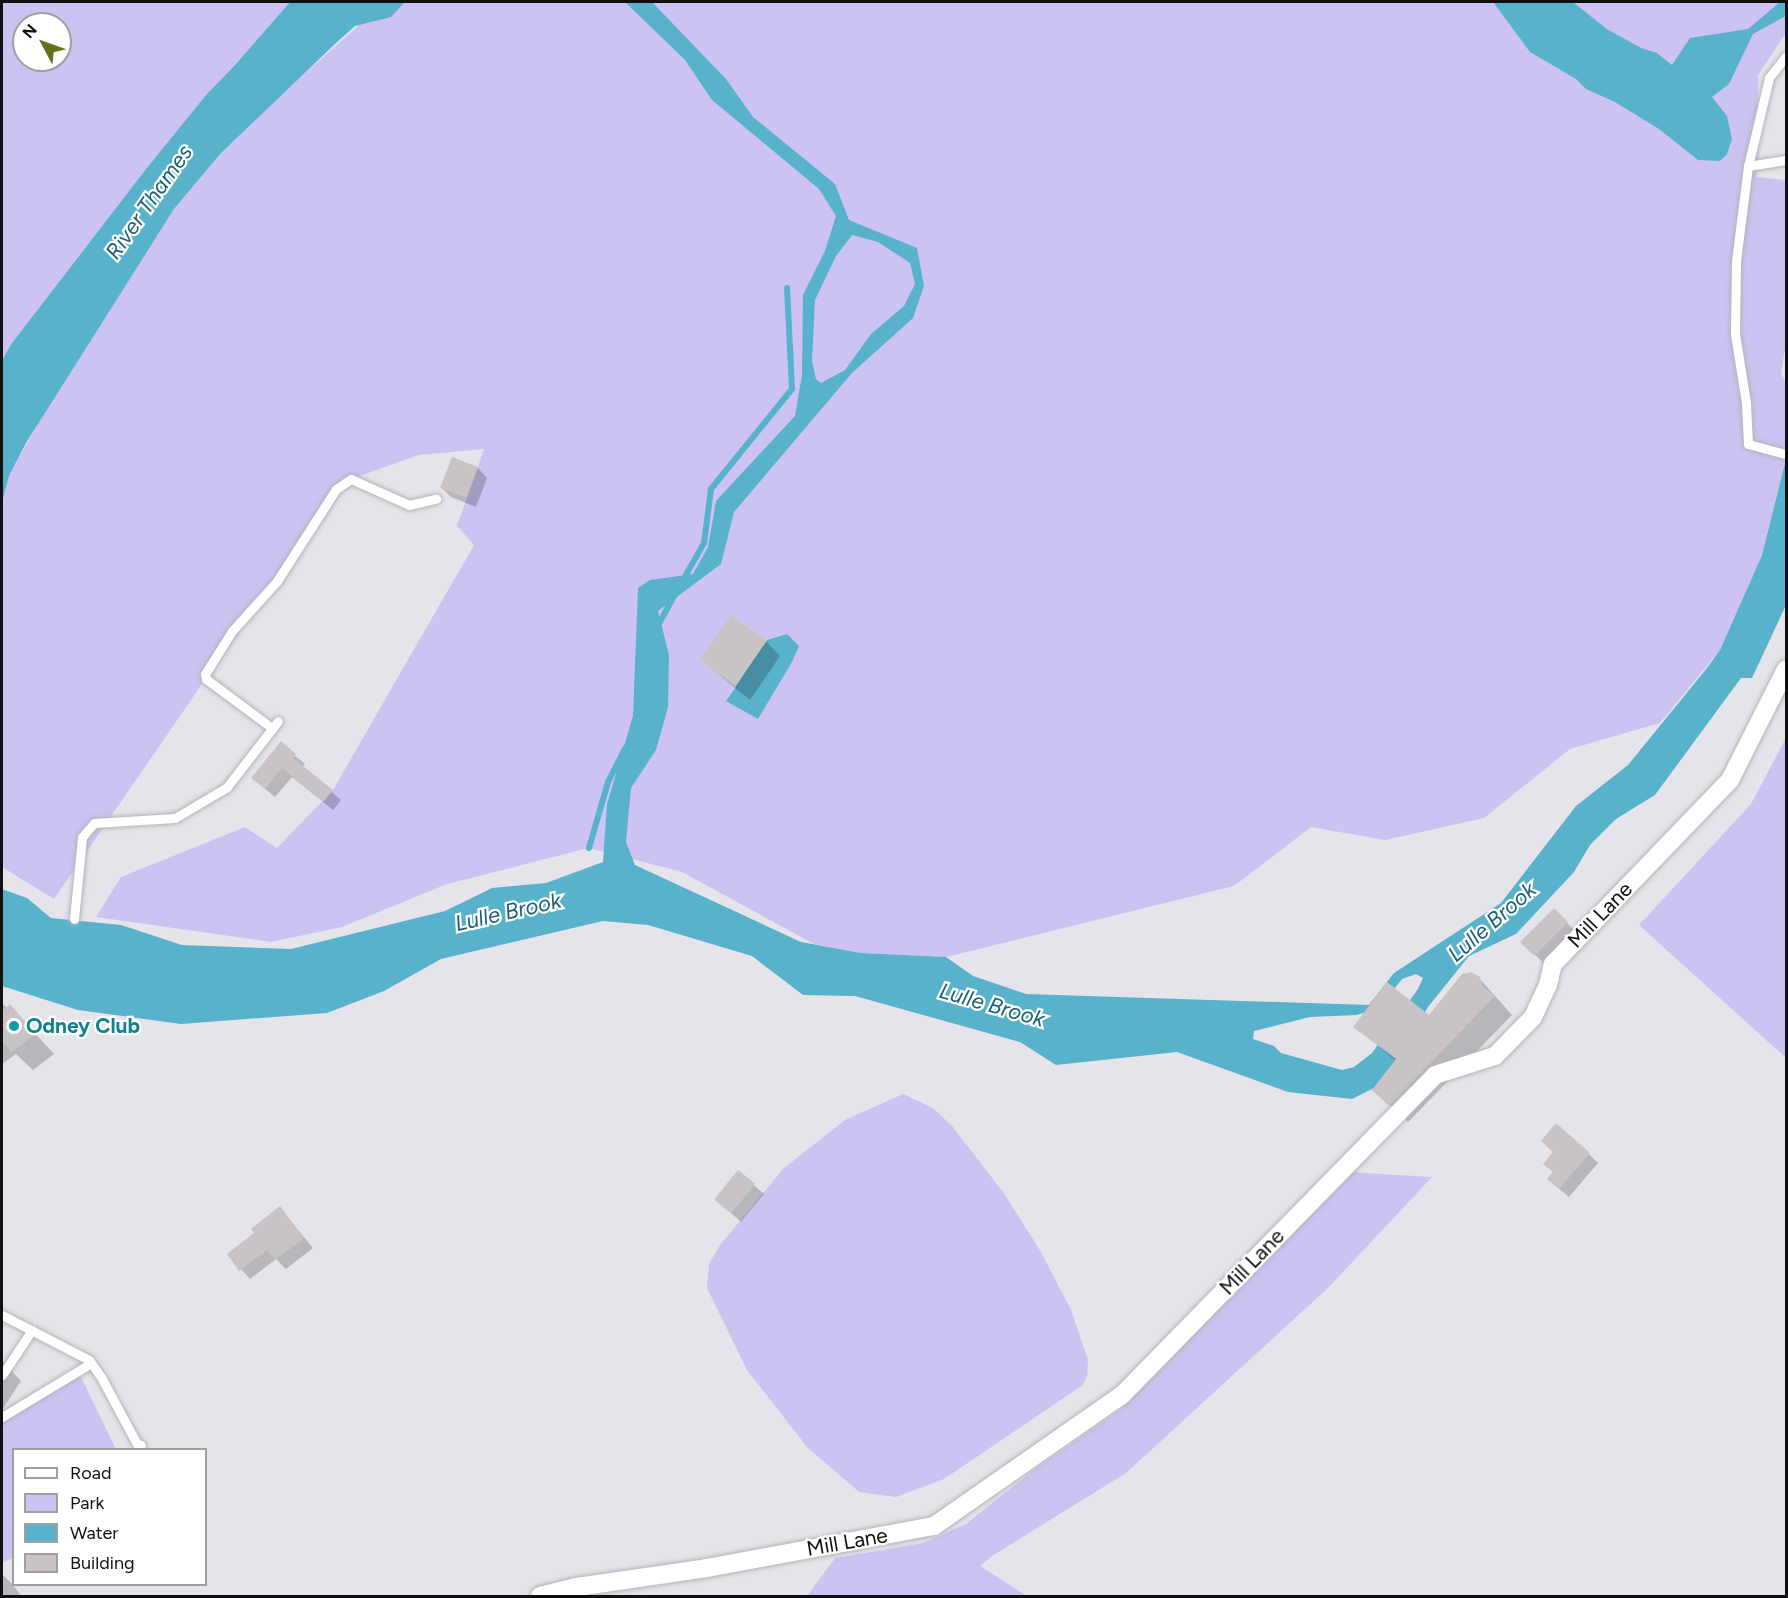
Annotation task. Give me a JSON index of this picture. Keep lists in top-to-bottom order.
{
  "streets": {
    "street": ["Mill Lane"]
  },
  "water": ["River Thames", "Lulle Brook"],
  "places": ["Odney Club"],
  "legend": [
    "Road",
    "Park",
    "Water",
    "Building"
  ],
  "north": "top left"
}
